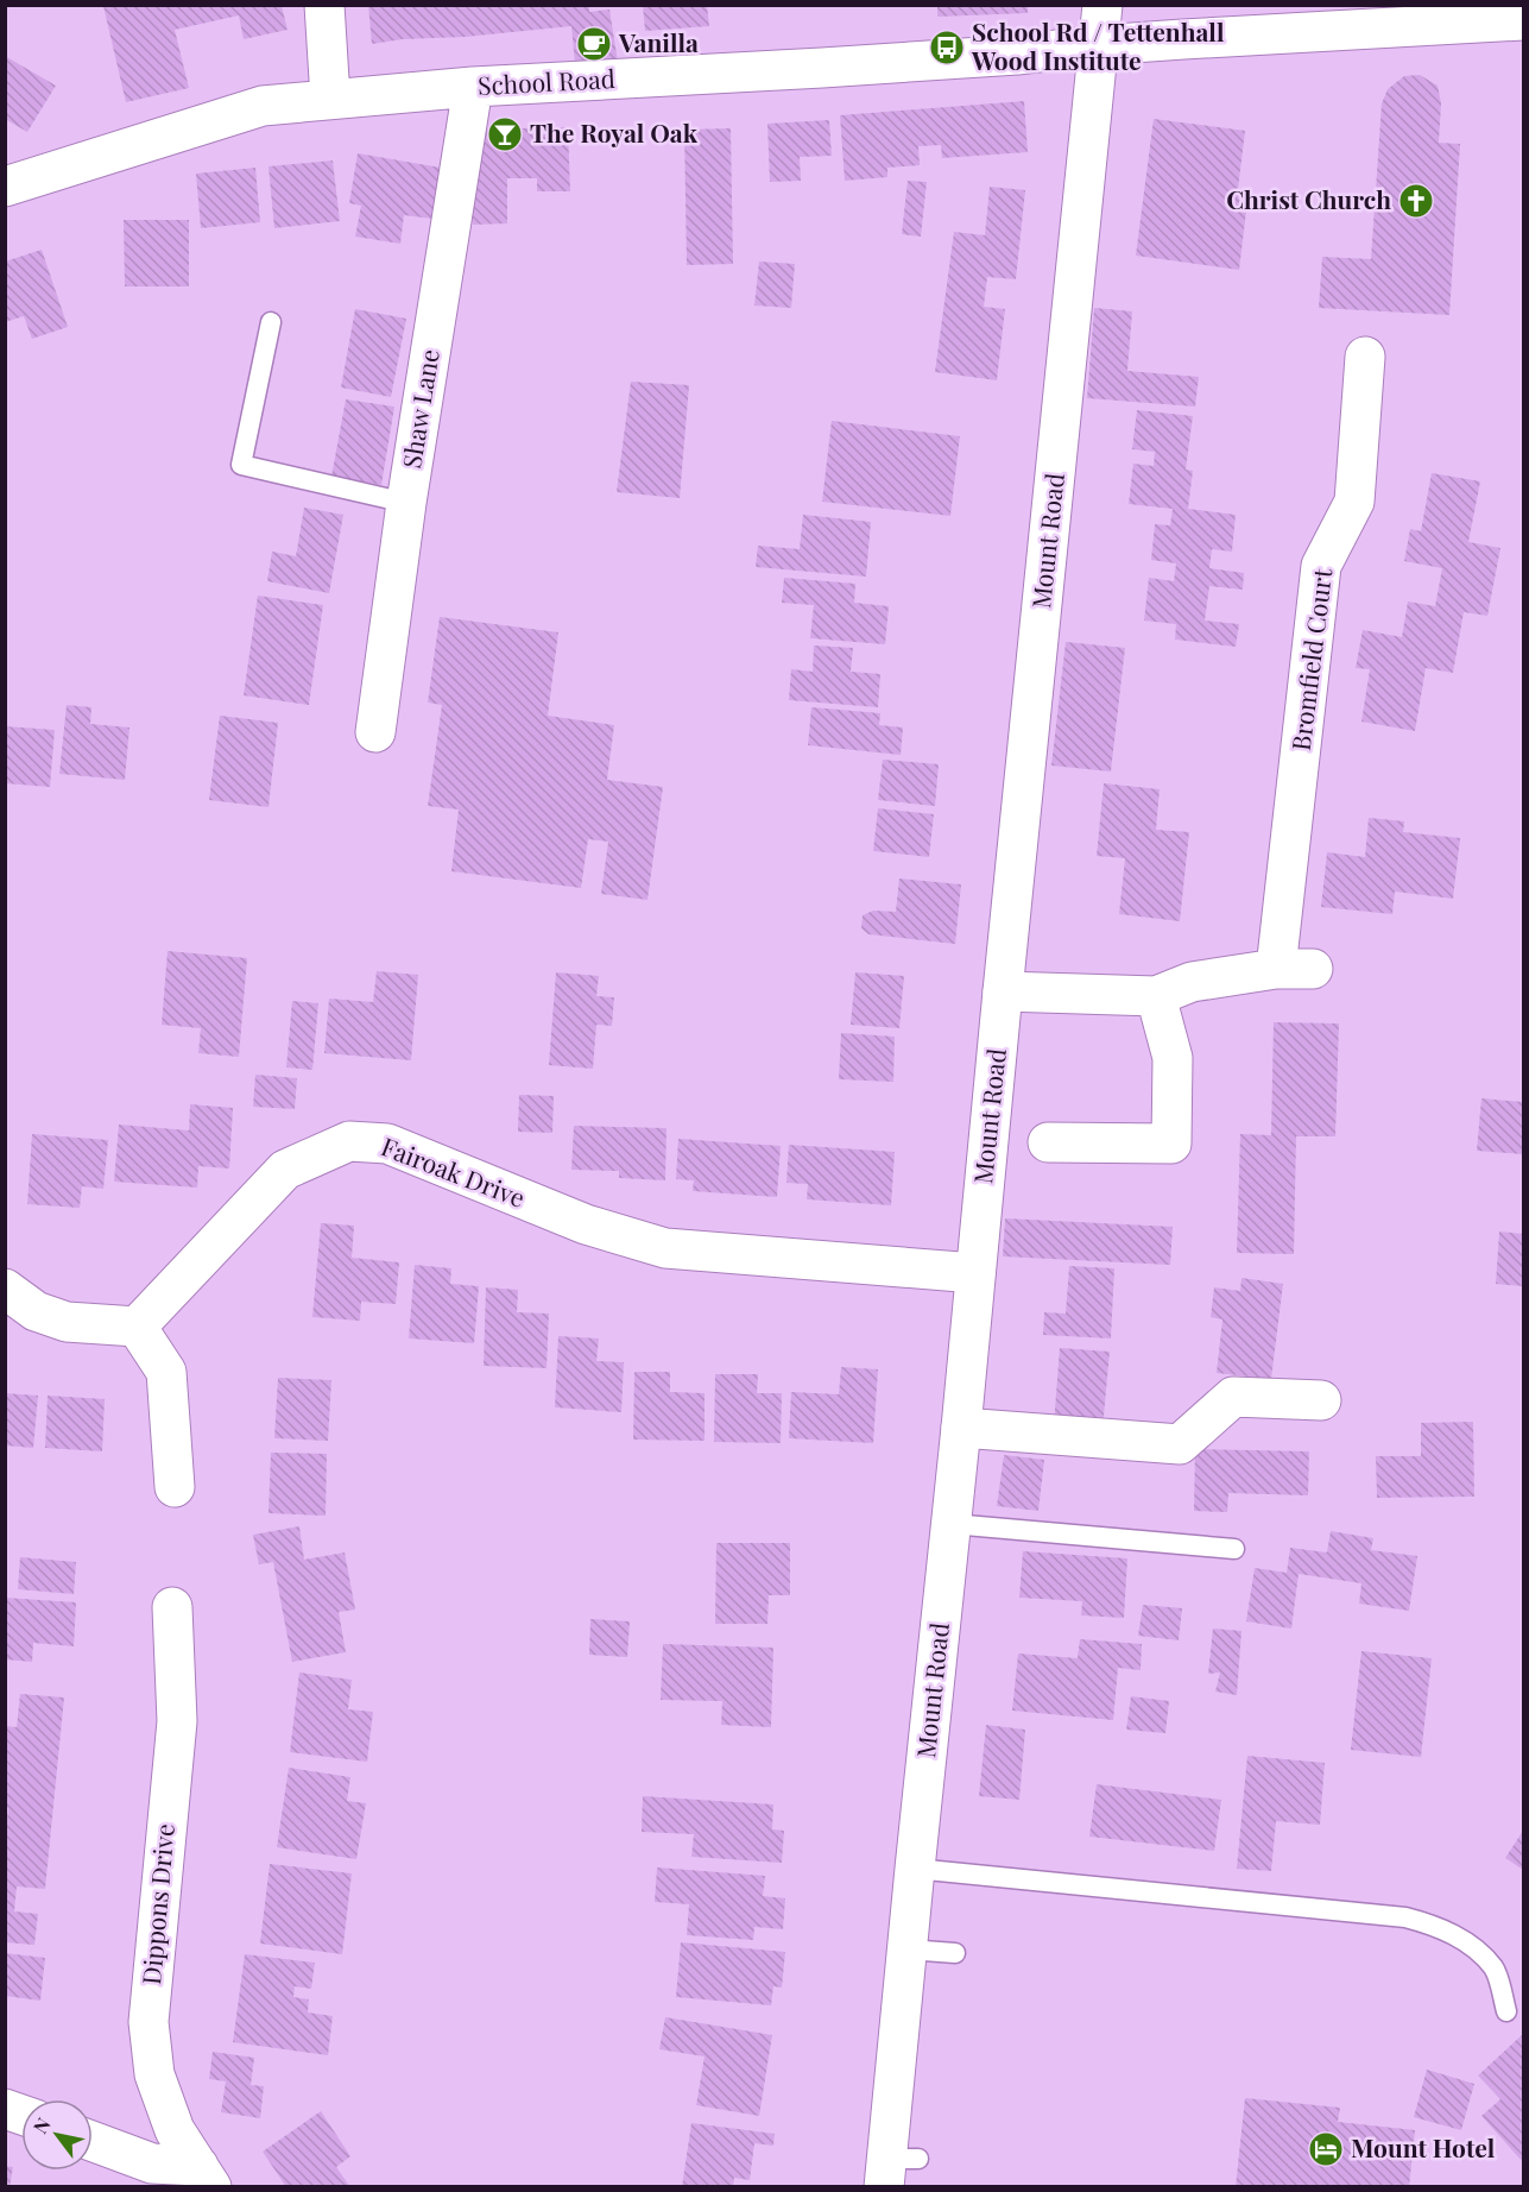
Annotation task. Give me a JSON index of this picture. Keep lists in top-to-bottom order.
{
  "streets": {
    "street": [
      "School Road",
      "Shaw Lane",
      "Mount Road",
      "Bromfield Court",
      "Fairoak Drive",
      "Dippons Drive"
    ]
  },
  "crossings": [
    ["School Road", "Shaw Lane"],
    ["School Road", "Mount Road"],
    ["Mount Road", "Fairoak Drive"]
  ],
  "places": {
    "cafe": ["Vanilla"],
    "bus stop": ["School Rd / Tettenhall Wood Institute"],
    "bar": ["The Royal Oak"],
    "church": ["Christ Church"],
    "hotel": ["Mount Hotel"]
  },
  "north": "top left"
}
